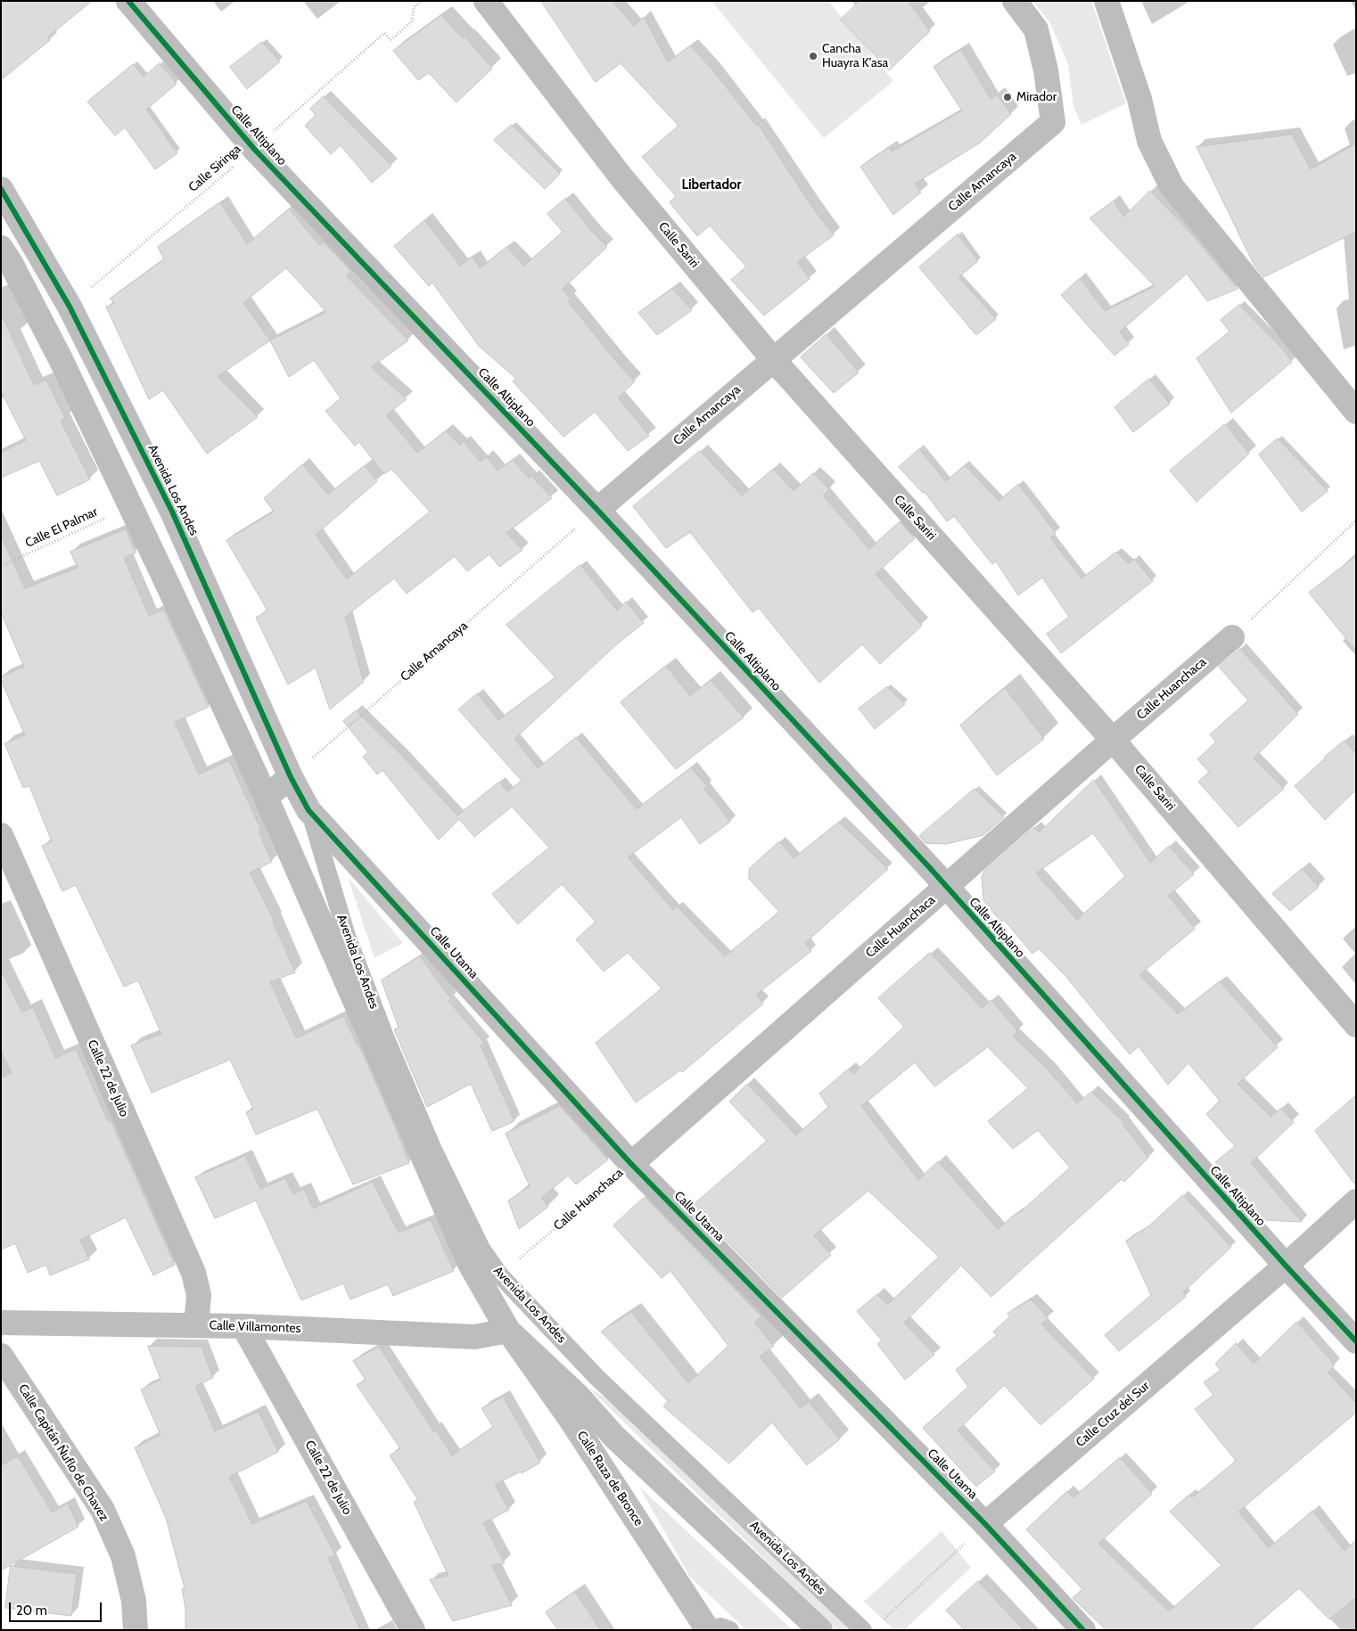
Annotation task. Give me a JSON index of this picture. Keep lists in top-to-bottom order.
{
  "streets": {
    "street": [
      "Calle Altiplano",
      "Calle Amancaya",
      "Calle Sariri",
      "Avenida Los Andes",
      "Calle Huanchaca",
      "Calle Utama",
      "Calle 22 de Julio",
      "Calle Villamontes",
      "Calle Cruz del Sur",
      "Calle Capitán Ñuflo de Chavez",
      "Calle Raza de Bronce"
    ],
    "path": ["Calle Siringa", "Calle El Palmar"]
  },
  "crossings": [
    ["Calle Altiplano", "Calle Siringa"],
    ["Calle Altiplano", "Calle Amancaya"],
    ["Calle Altiplano", "Calle Huanchaca"],
    ["Calle Altiplano", "Calle Cruz del Sur"],
    ["Calle Siringa", "Avenida Los Andes"],
    ["Calle Amancaya", "Calle Sariri"],
    ["Calle Amancaya", "Avenida Los Andes"],
    ["Calle Sariri", "Calle Huanchaca"],
    ["Avenida Los Andes", "Calle El Palmar"],
    ["Avenida Los Andes", "Calle Huanchaca"],
    ["Avenida Los Andes", "Calle Utama"],
    ["Avenida Los Andes", "Calle Villamontes"],
    ["Avenida Los Andes", "Calle Raza de Bronce"],
    ["Calle Huanchaca", "Calle Utama"],
    ["Calle Utama", "Calle Cruz del Sur"],
    ["Calle 22 de Julio", "Calle Villamontes"],
    ["Calle Villamontes", "Calle Raza de Bronce"]
  ],
  "districts": ["Libertador"],
  "places": ["Cancha Huayra K'asa", "Mirador"],
  "scale_bar": "20 m"
}
